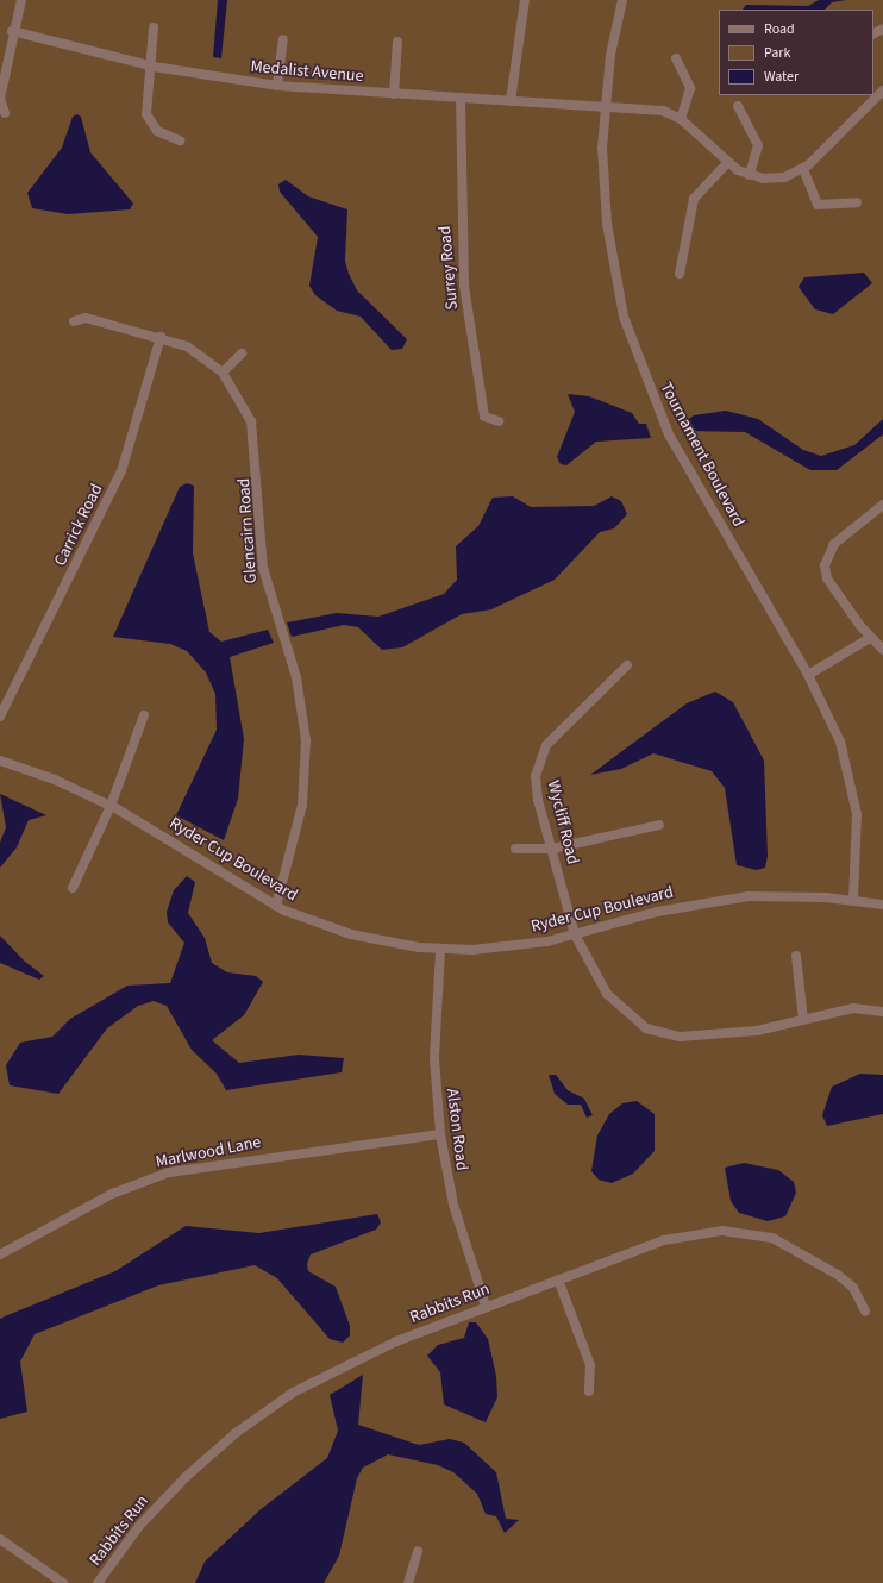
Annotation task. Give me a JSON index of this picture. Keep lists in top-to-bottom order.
{
  "streets": {
    "street": [
      "Medalist Avenue",
      "Surrey Road",
      "Tournament Boulevard",
      "Carrick Road",
      "Glencairn Road",
      "Wycliff Road",
      "Ryder Cup Boulevard",
      "Alston Road",
      "Marlwood Lane",
      "Rabbits Run"
    ]
  },
  "crossings": [
    ["Medalist Avenue", "Surrey Road"],
    ["Medalist Avenue", "Tournament Boulevard"],
    ["Tournament Boulevard", "Ryder Cup Boulevard"],
    ["Carrick Road", "Glencairn Road"],
    ["Glencairn Road", "Ryder Cup Boulevard"],
    ["Wycliff Road", "Ryder Cup Boulevard"],
    ["Ryder Cup Boulevard", "Alston Road"],
    ["Alston Road", "Marlwood Lane"],
    ["Alston Road", "Rabbits Run"]
  ],
  "legend": ["Road", "Park", "Water"]
}
